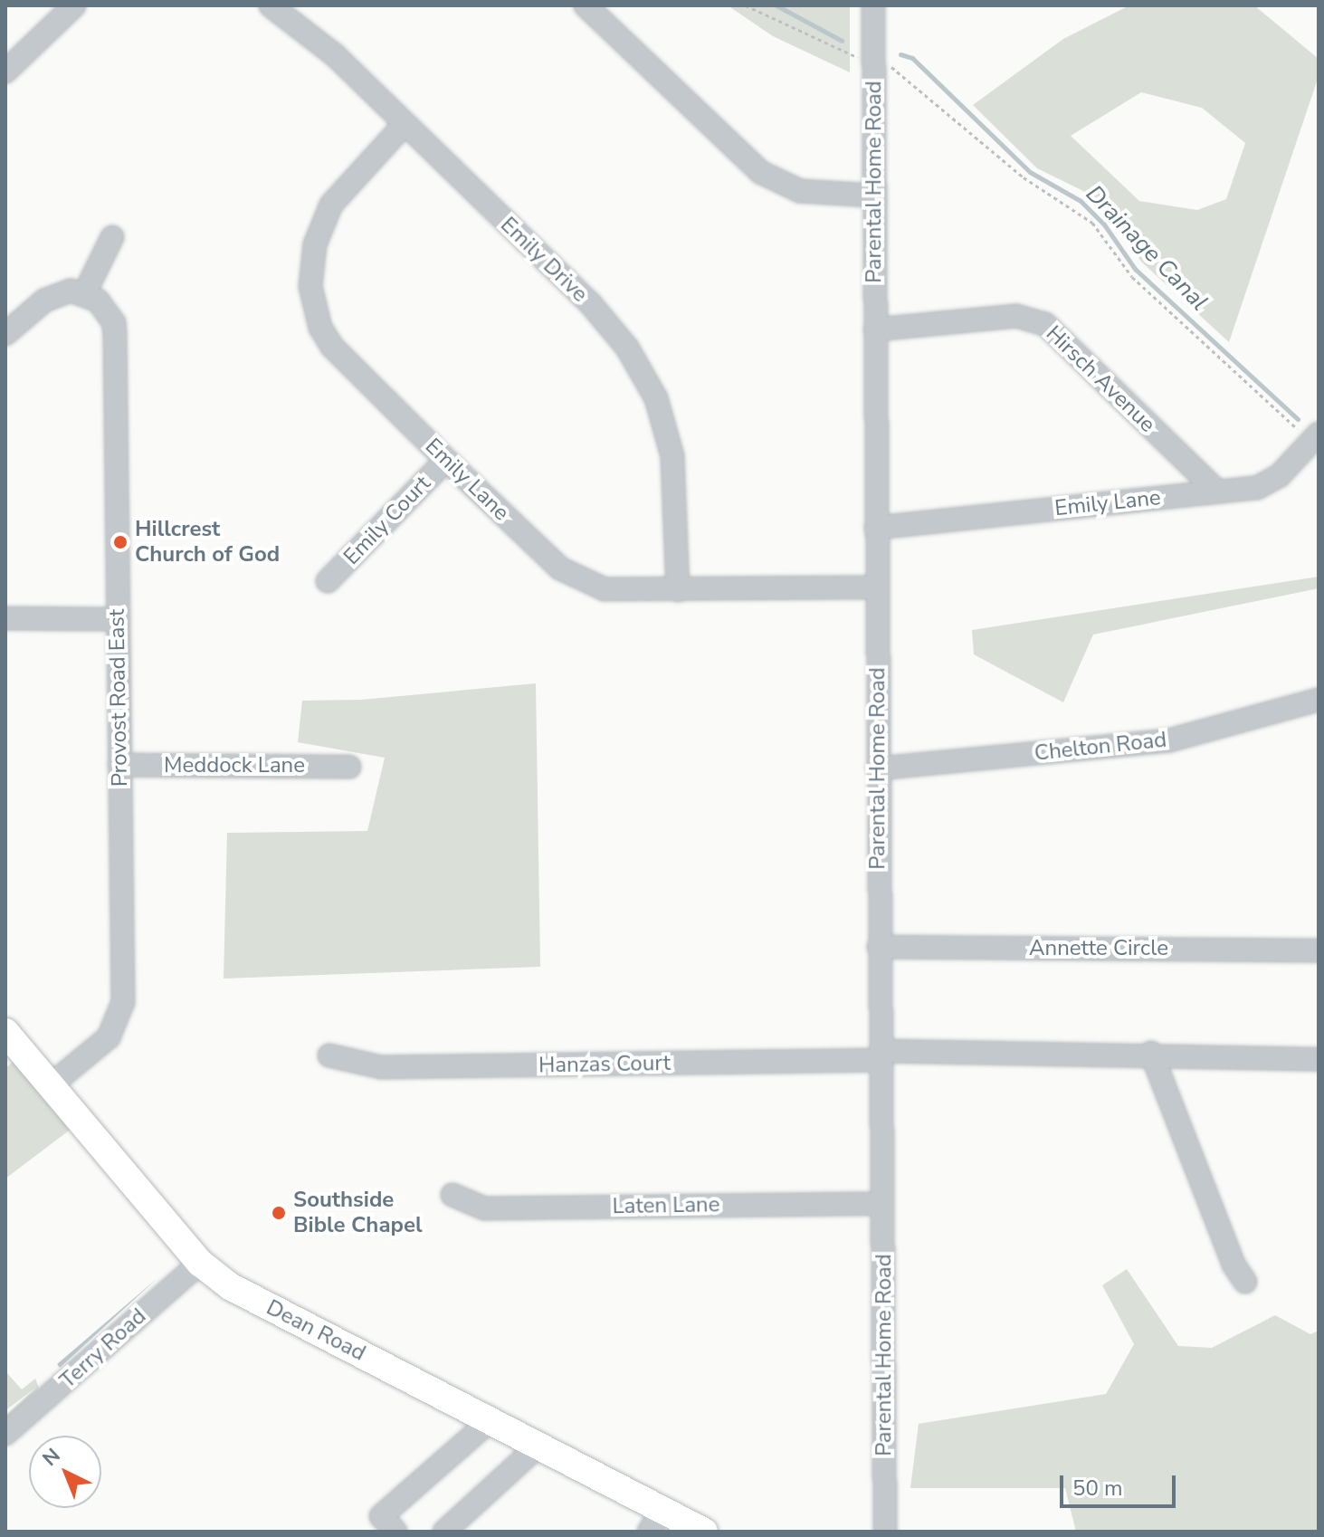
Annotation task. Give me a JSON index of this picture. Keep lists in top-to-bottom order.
{
  "streets": {
    "main road": ["Dean Road"],
    "street": [
      "Parental Home Road",
      "Emily Drive",
      "Hirsch Avenue",
      "Emily Lane",
      "Emily Court",
      "Provost Road East",
      "Chelton Road",
      "Meddock Lane",
      "Annette Circle",
      "Hanzas Court",
      "Laten Lane",
      "Terry Road"
    ]
  },
  "crossings": [
    ["Parental Home Road", "Hirsch Avenue"],
    ["Parental Home Road", "Emily Lane"],
    ["Parental Home Road", "Chelton Road"],
    ["Parental Home Road", "Annette Circle"],
    ["Parental Home Road", "Hanzas Court"],
    ["Parental Home Road", "Laten Lane"],
    ["Emily Drive", "Emily Lane"],
    ["Hirsch Avenue", "Emily Lane"],
    ["Emily Lane", "Emily Court"],
    ["Provost Road East", "Meddock Lane"],
    ["Provost Road East", "Dean Road"],
    ["Dean Road", "Terry Road"]
  ],
  "water": ["Drainage Canal"],
  "places": ["Hillcrest Church of God", "Southside Bible Chapel"],
  "scale_bar": "50 m",
  "north": "top left"
}
